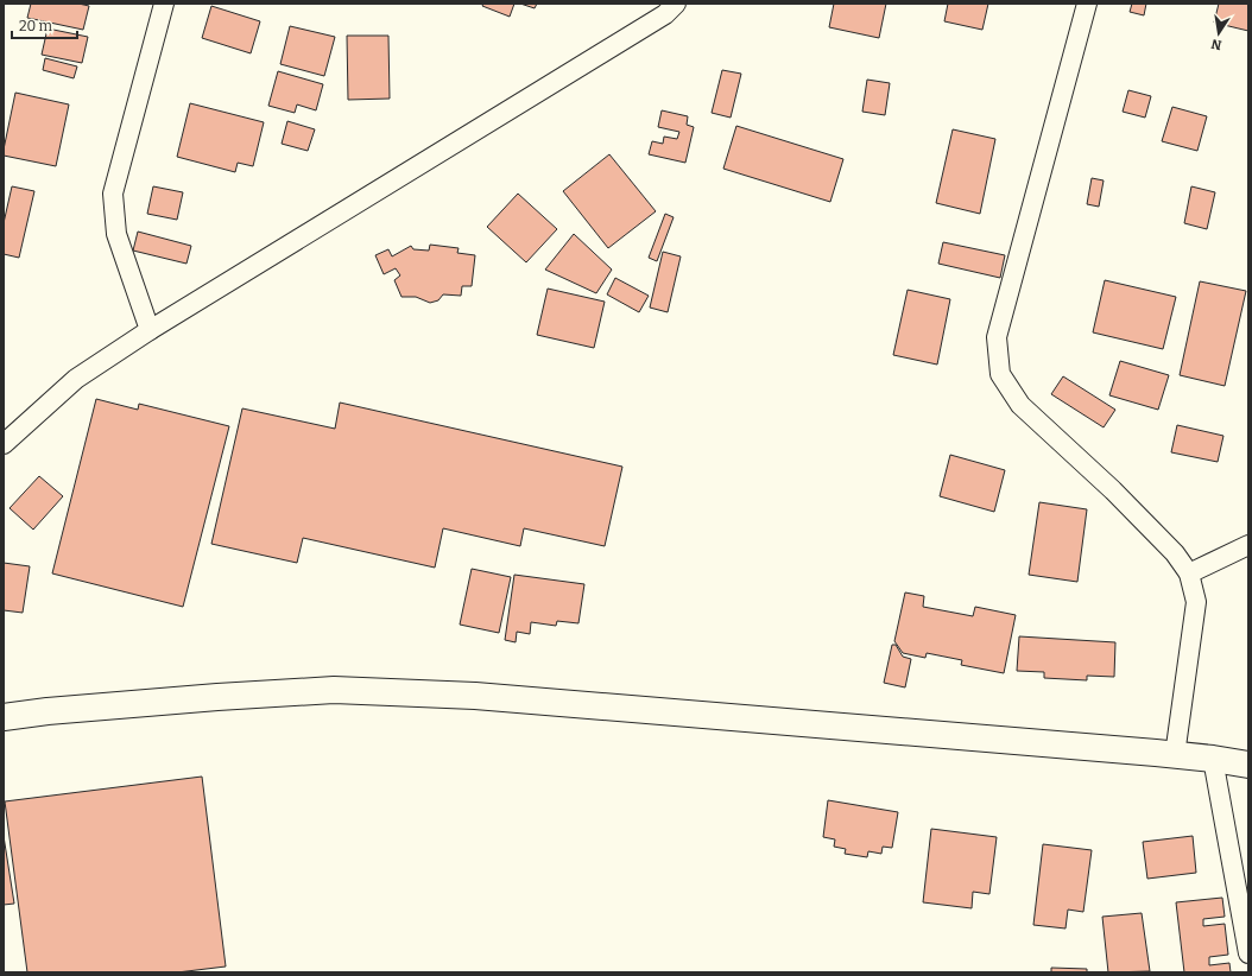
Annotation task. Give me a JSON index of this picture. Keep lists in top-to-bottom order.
{
  "scale_bar": "20 m",
  "north": "bottom"
}
